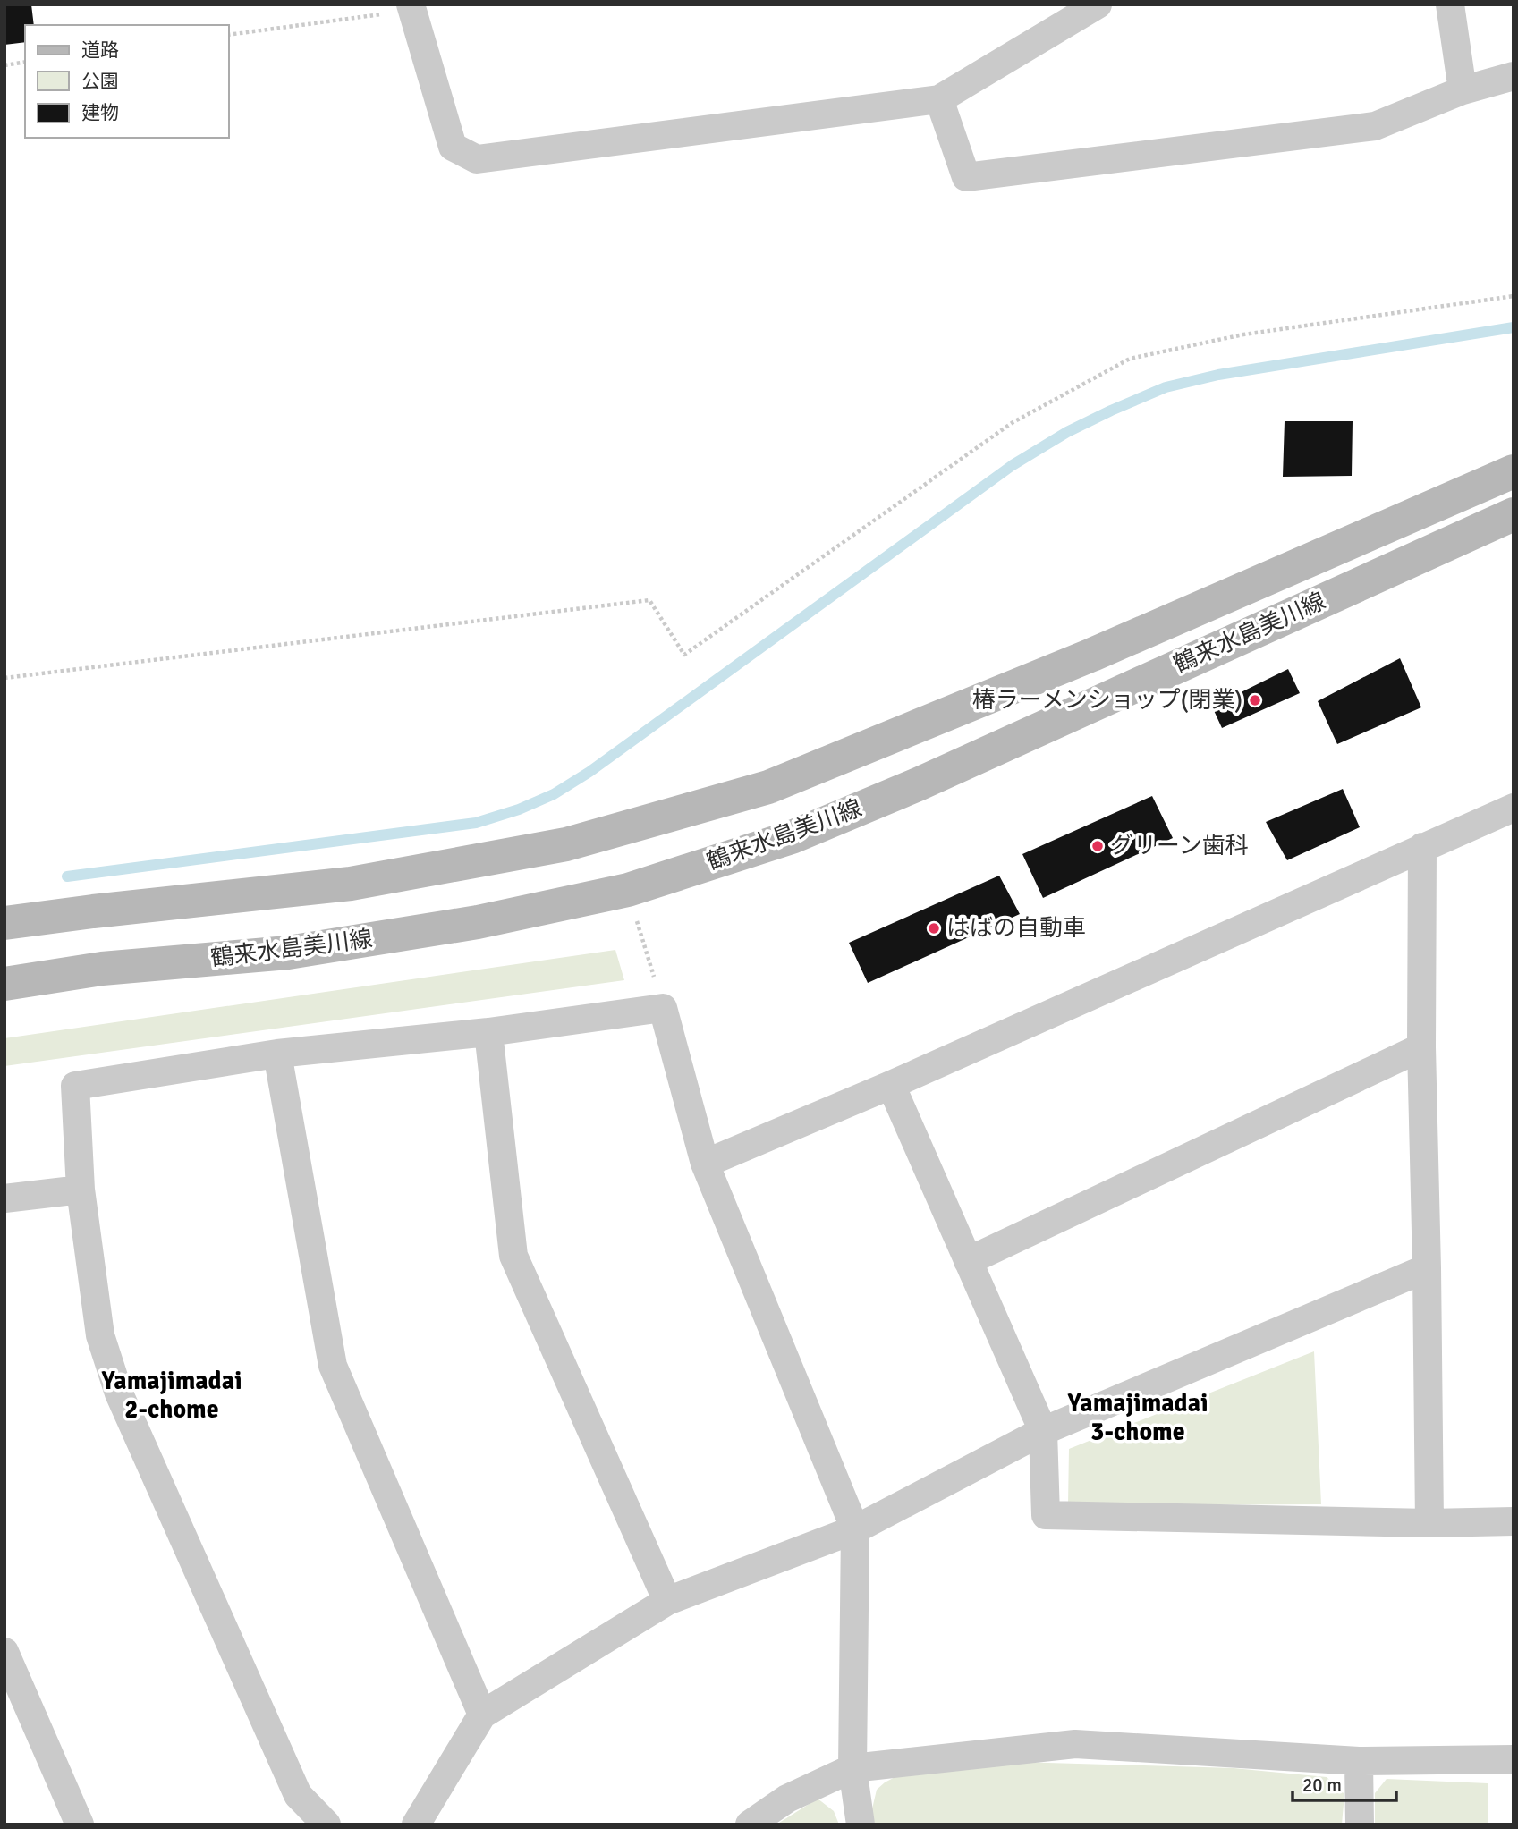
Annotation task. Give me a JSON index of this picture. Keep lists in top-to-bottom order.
{
  "streets": {
    "main road": ["鶴来水島美川線"]
  },
  "districts": ["Yamajimadai 2-chome", "Yamajimadai 3-chome"],
  "places": ["椿ラーメンショップ(閉業)", "グリーン歯科", "はばの自動車"],
  "legend": ["道路", "公園", "建物"],
  "scale_bar": "20 m"
}
